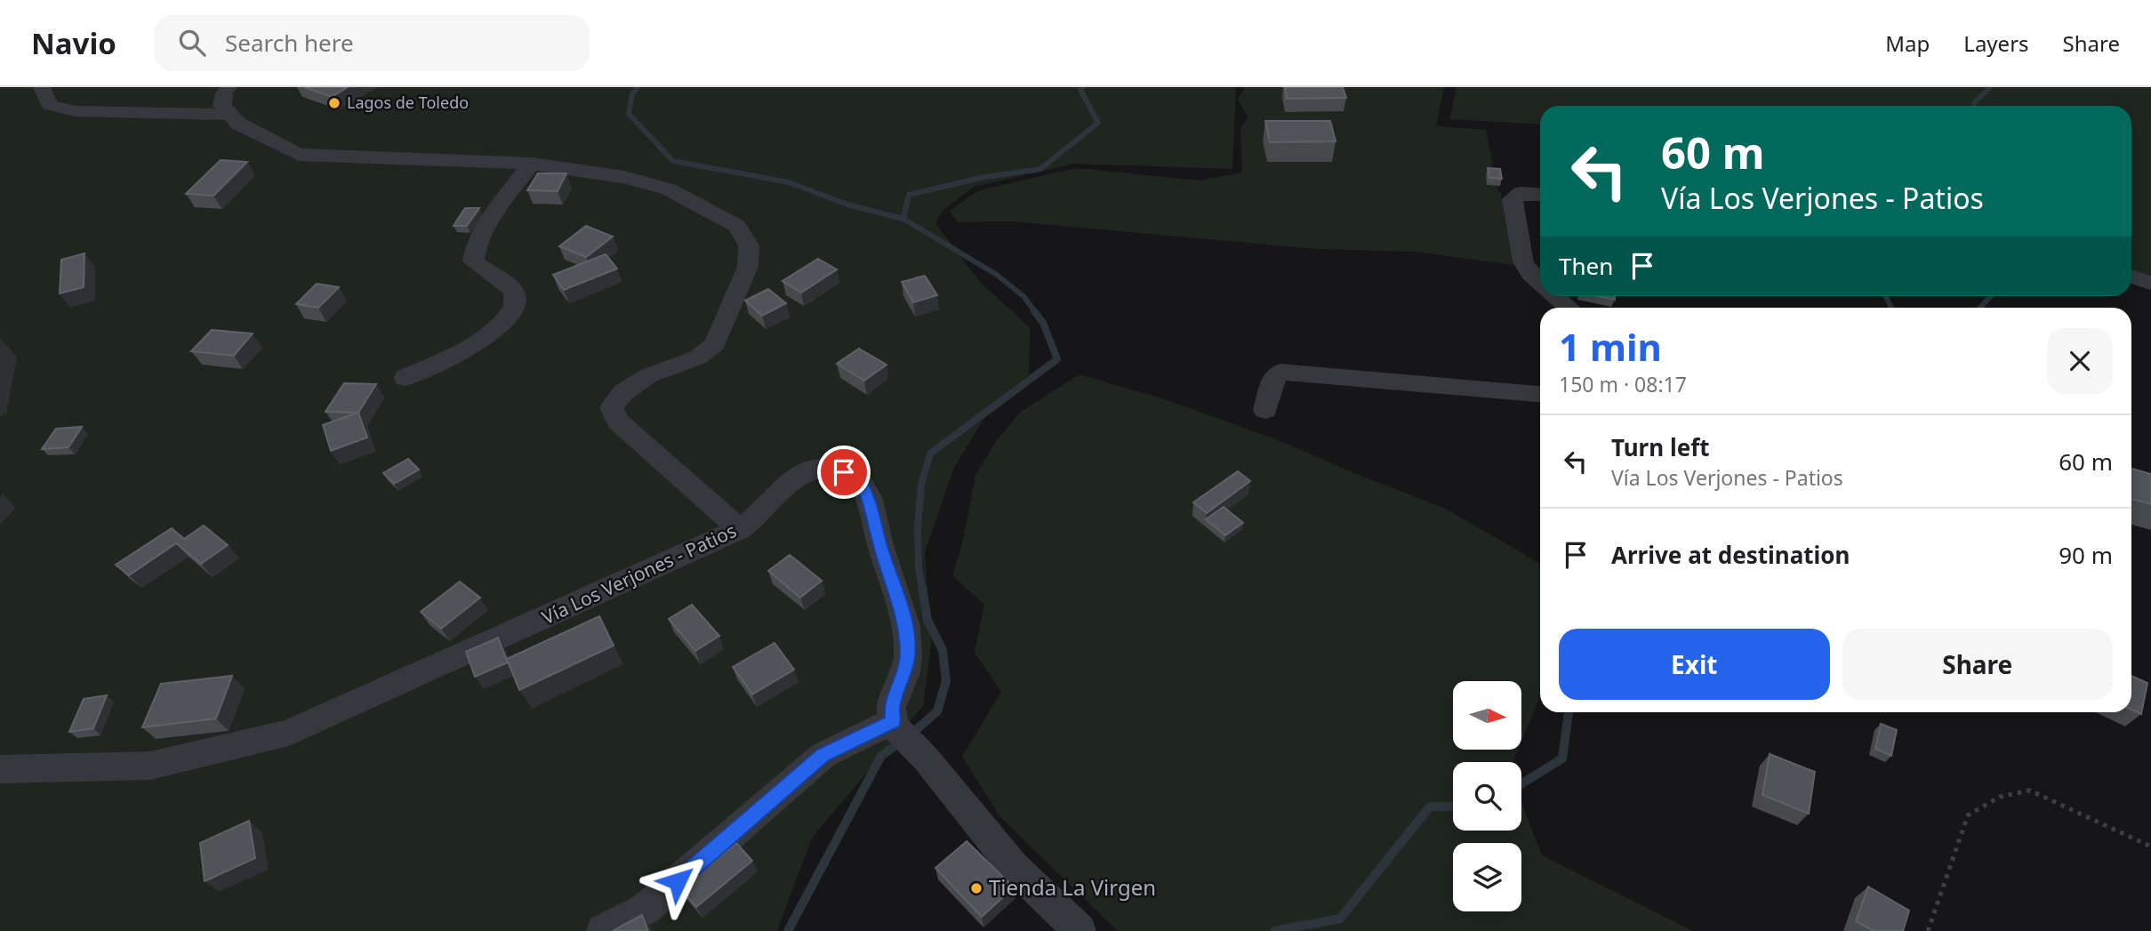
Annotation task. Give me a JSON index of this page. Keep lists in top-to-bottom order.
{
  "streets": {
    "street": ["Vía Los Verjones - Patios"]
  },
  "places": ["Lagos de Toledo", "Tienda La Virgen"],
  "north": "right",
  "page": {
    "header": "Navio",
    "search": "Search here",
    "nav": ["Map", "Layers", "Share"],
    "turn": ["60 m", "Vía Los Verjones - Patios"],
    "then": "Then",
    "heading": ["1 min", "150 m · 08:17"],
    "list": [
      {
        "name": "Turn left",
        "note": "Vía Los Verjones - Patios",
        "value": "60 m"
      },
      {
        "name": "Arrive at destination",
        "value": "90 m"
      }
    ],
    "buttons": ["Exit", "Share"]
  }
}
